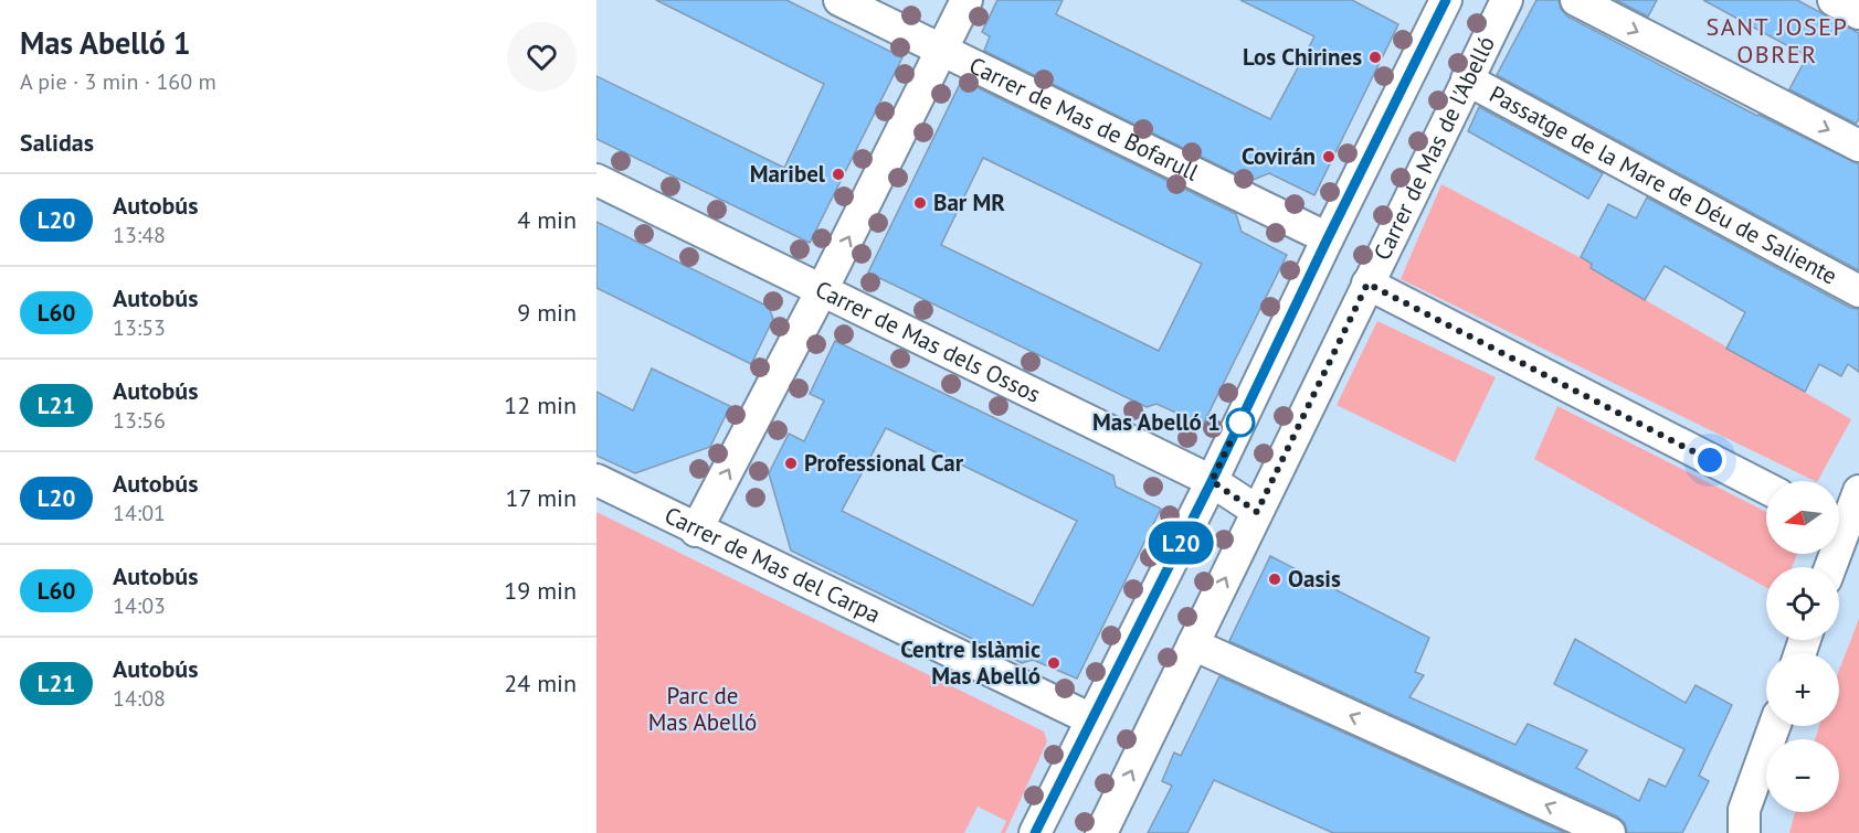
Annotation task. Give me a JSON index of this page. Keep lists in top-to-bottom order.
{
  "streets": {
    "street": [
      "Carrer de Mas de Bofarull",
      "Carrer de Mas de l'Abelló",
      "Passatge de la Mare de Déu de Saliente",
      "Carrer de Mas dels Ossos",
      "Carrer de Mas del Carpa"
    ]
  },
  "crossings": [
    ["Carrer de Mas de l'Abelló", "Passatge de la Mare de Déu de Saliente"],
    ["Carrer de Mas de l'Abelló", "Carrer de Mas dels Ossos"]
  ],
  "districts": ["SANT JOSEP OBRER"],
  "parks": ["Parc de Mas Abelló"],
  "places": [
    "Los Chirines",
    "Covirán",
    "Maribel",
    "Bar MR",
    "Mas Abelló 1",
    "Professional Car",
    "Oasis",
    "Centre Islàmic Mas Abelló"
  ],
  "lines": ["bus line L20"],
  "north": "left",
  "page": {
    "heading": [
      ["Mas Abelló 1", "A pie · 3 min · 160 m"],
      "Salidas"
    ],
    "on_map": "L20",
    "list": [
      {
        "mark": "L20",
        "name": "Autobús",
        "note": "13:48",
        "value": "4 min"
      },
      {
        "mark": "L60",
        "name": "Autobús",
        "note": "13:53",
        "value": "9 min"
      },
      {
        "mark": "L21",
        "name": "Autobús",
        "note": "13:56",
        "value": "12 min"
      },
      {
        "mark": "L20",
        "name": "Autobús",
        "note": "14:01",
        "value": "17 min"
      },
      {
        "mark": "L60",
        "name": "Autobús",
        "note": "14:03",
        "value": "19 min"
      },
      {
        "mark": "L21",
        "name": "Autobús",
        "note": "14:08",
        "value": "24 min"
      }
    ],
    "map_buttons": ["+", "−"]
  }
}
